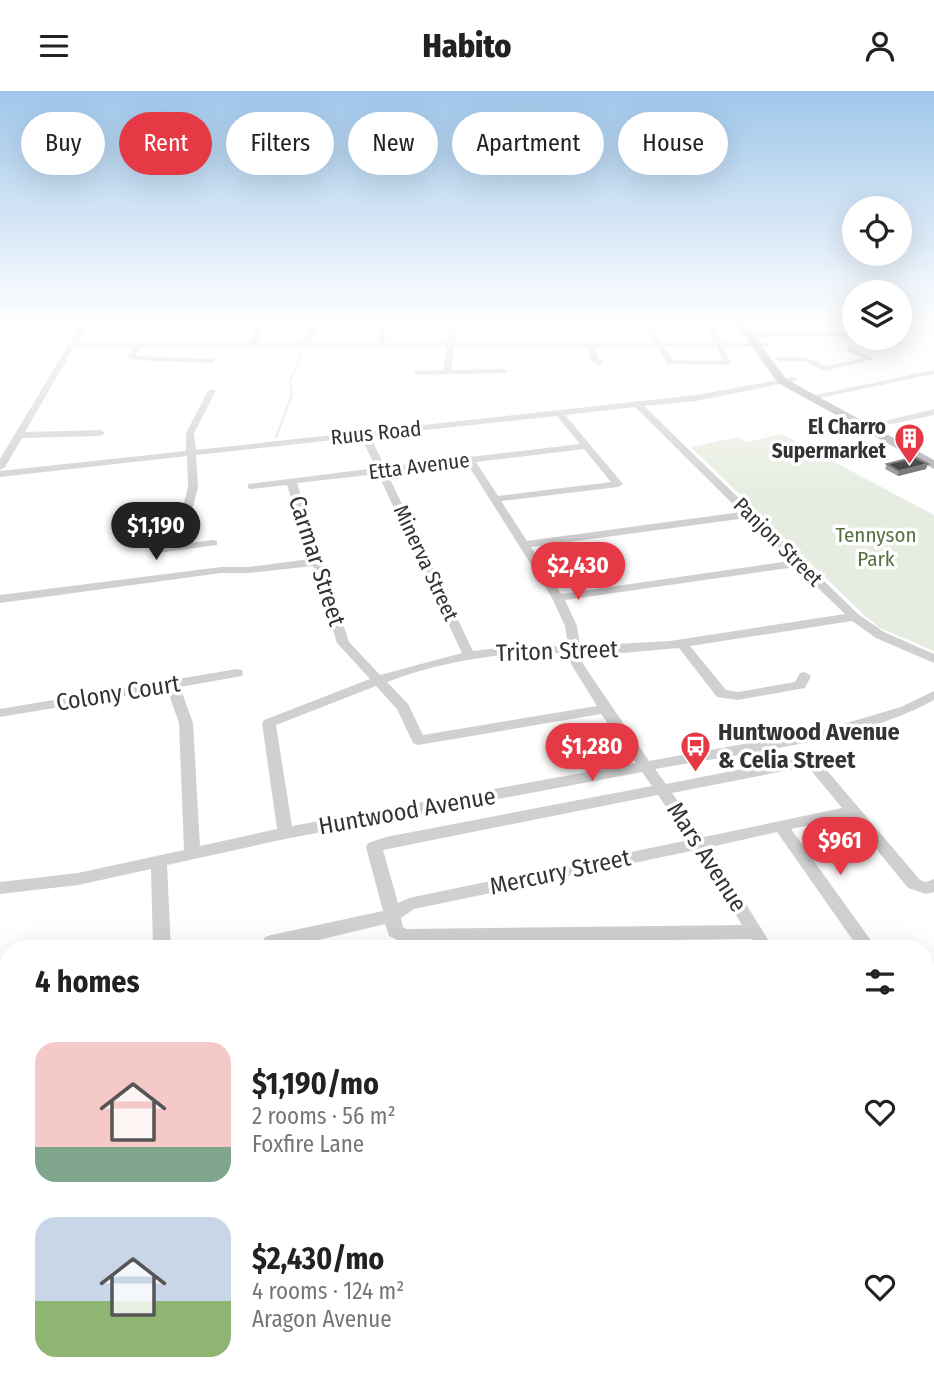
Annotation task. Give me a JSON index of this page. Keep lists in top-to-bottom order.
{
  "streets": {
    "street": [
      "Ruus Road",
      "Etta Avenue",
      "Panjon Street",
      "Carmar Street",
      "Minerva Street",
      "Triton Street",
      "Colony Court",
      "Huntwood Avenue",
      "Mars Avenue",
      "Mercury Street"
    ]
  },
  "crossings": [
    ["Ruus Road", "Panjon Street"],
    ["Ruus Road", "Minerva Street"],
    ["Etta Avenue", "Carmar Street"],
    ["Etta Avenue", "Minerva Street"],
    ["Etta Avenue", "Mars Avenue"],
    ["Panjon Street", "Triton Street"],
    ["Carmar Street", "Triton Street"],
    ["Carmar Street", "Mars Avenue"],
    ["Minerva Street", "Triton Street"],
    ["Triton Street", "Huntwood Avenue"],
    ["Triton Street", "Mars Avenue"],
    ["Huntwood Avenue", "Mars Avenue"],
    ["Mars Avenue", "Mercury Street"]
  ],
  "parks": ["Tennyson Park"],
  "places": {
    "building": ["El Charro Supermarket"],
    "bus stop": ["Huntwood Avenue & Celia Street"]
  },
  "page": {
    "header": "Habito",
    "chip": [
      "Buy",
      "Rent",
      "Filters",
      "New",
      "Apartment",
      "House"
    ],
    "price": [
      "$1,190",
      "$2,430",
      "$1,280",
      "$961"
    ],
    "heading": "4 homes",
    "list": [
      {
        "name": "$1,190/mo",
        "note": "2 rooms · 56 m² · Foxfire Lane"
      },
      {
        "name": "$2,430/mo",
        "note": "4 rooms · 124 m² · Aragon Avenue"
      }
    ]
  }
}
